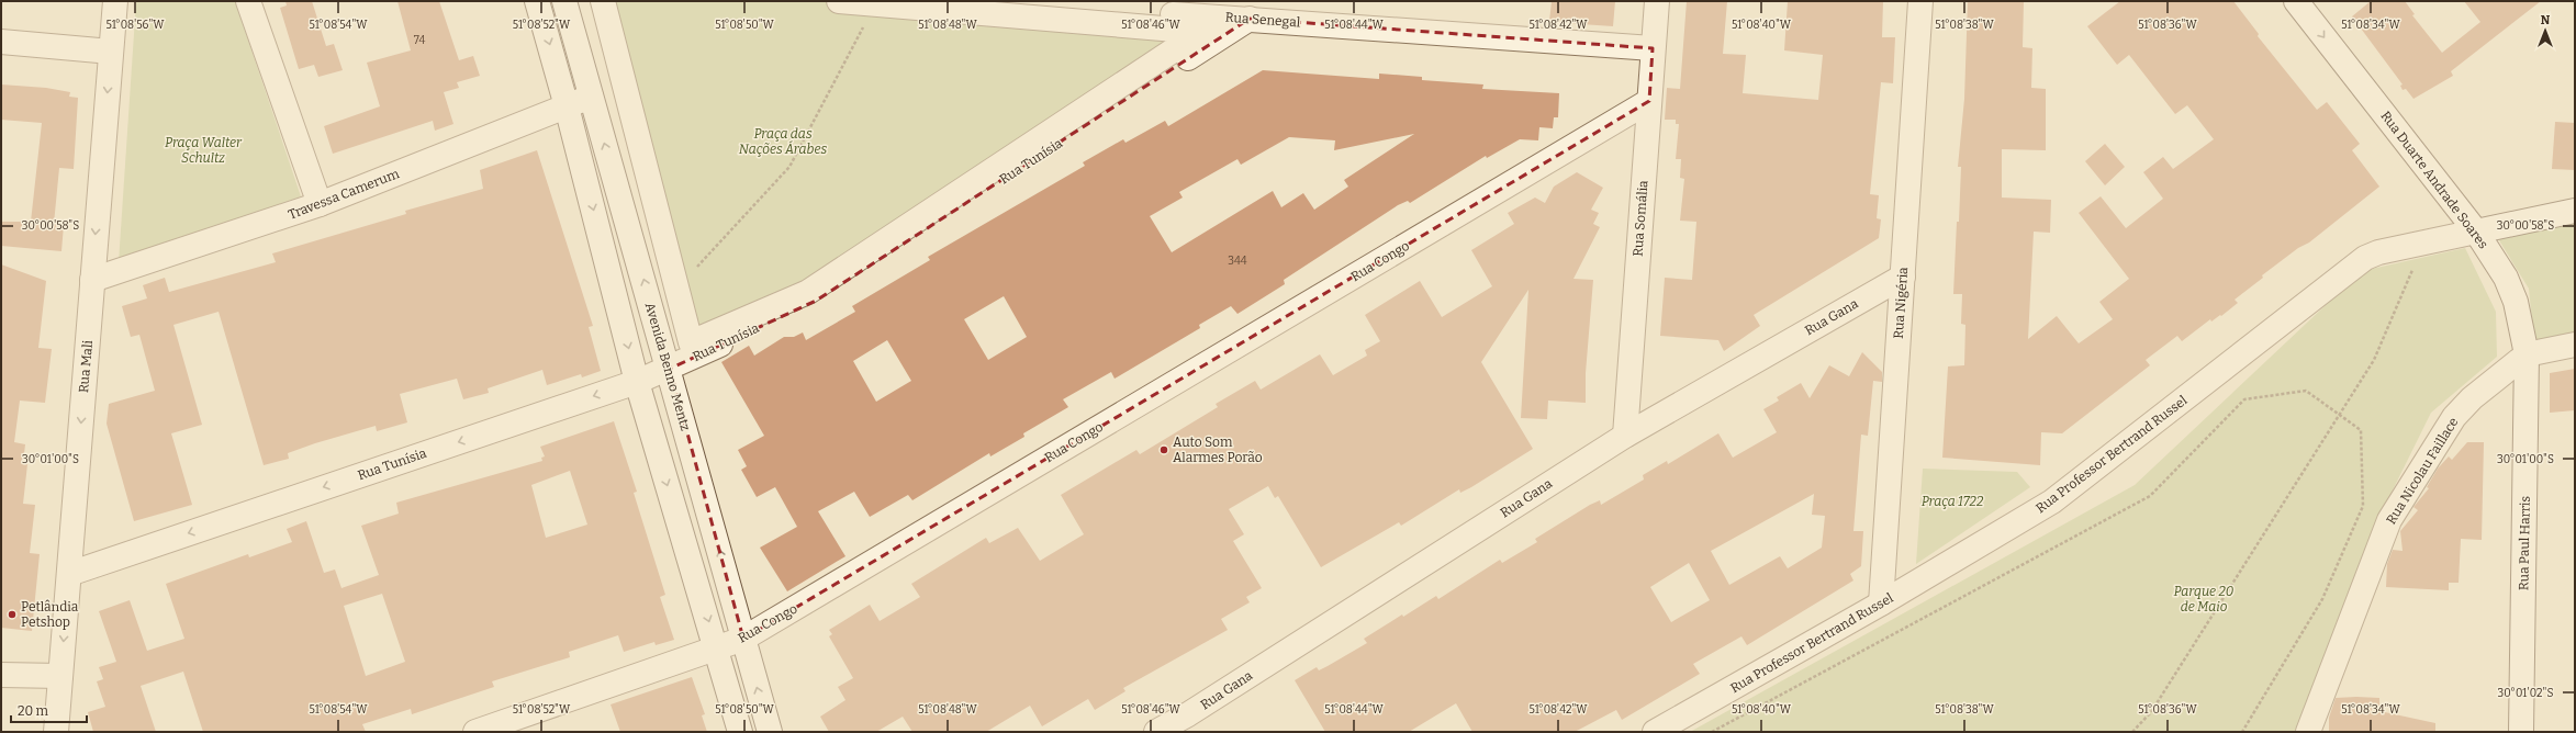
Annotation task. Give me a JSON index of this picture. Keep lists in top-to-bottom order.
{
  "streets": {
    "street": [
      "Rua Senegal",
      "Rua Tunísia",
      "Rua Duarte Andrade Soares",
      "Travessa Camerum",
      "Rua Somália",
      "Rua Congo",
      "Rua Nigéria",
      "Rua Gana",
      "Rua Mali",
      "Avenida Benno Mentz",
      "Rua Professor Bertrand Russel",
      "Rua Nicolau Faillace",
      "Rua Paul Harris"
    ]
  },
  "crossings": [
    ["Rua Senegal", "Rua Tunísia"],
    ["Rua Senegal", "Rua Somália"],
    ["Rua Tunísia", "Rua Mali"],
    ["Rua Tunísia", "Avenida Benno Mentz"],
    ["Rua Duarte Andrade Soares", "Rua Professor Bertrand Russel"],
    ["Rua Duarte Andrade Soares", "Rua Nicolau Faillace"],
    ["Rua Duarte Andrade Soares", "Rua Paul Harris"],
    ["Travessa Camerum", "Rua Mali"],
    ["Travessa Camerum", "Avenida Benno Mentz"],
    ["Rua Somália", "Rua Congo"],
    ["Rua Somália", "Rua Gana"],
    ["Rua Congo", "Avenida Benno Mentz"],
    ["Rua Nigéria", "Rua Gana"],
    ["Rua Nigéria", "Rua Professor Bertrand Russel"],
    ["Rua Nicolau Faillace", "Rua Paul Harris"]
  ],
  "one_way": ["Rua Tunísia", "Rua Duarte Andrade Soares", "Rua Mali"],
  "parks": [
    "Praça das Nações Árabes",
    "Praça Walter Schultz",
    "Praça 1722",
    "Parque 20 de Maio"
  ],
  "places": ["Auto Som Alarmes Porão", "Petlândia Petshop"],
  "house_numbers": ["74", "344"],
  "scale_bar": "20 m",
  "north": "top",
  "coordinates": [
    "51°08'56\"W",
    "51°08'54\"W",
    "51°08'52\"W",
    "51°08'50\"W",
    "51°08'48\"W",
    "51°08'46\"W",
    "51°08'44\"W",
    "51°08'42\"W",
    "51°08'40\"W",
    "51°08'38\"W",
    "51°08'36\"W",
    "51°08'34\"W",
    "30°00'58\"S",
    "30°01'00\"S",
    "30°01'02\"S"
  ]
}
